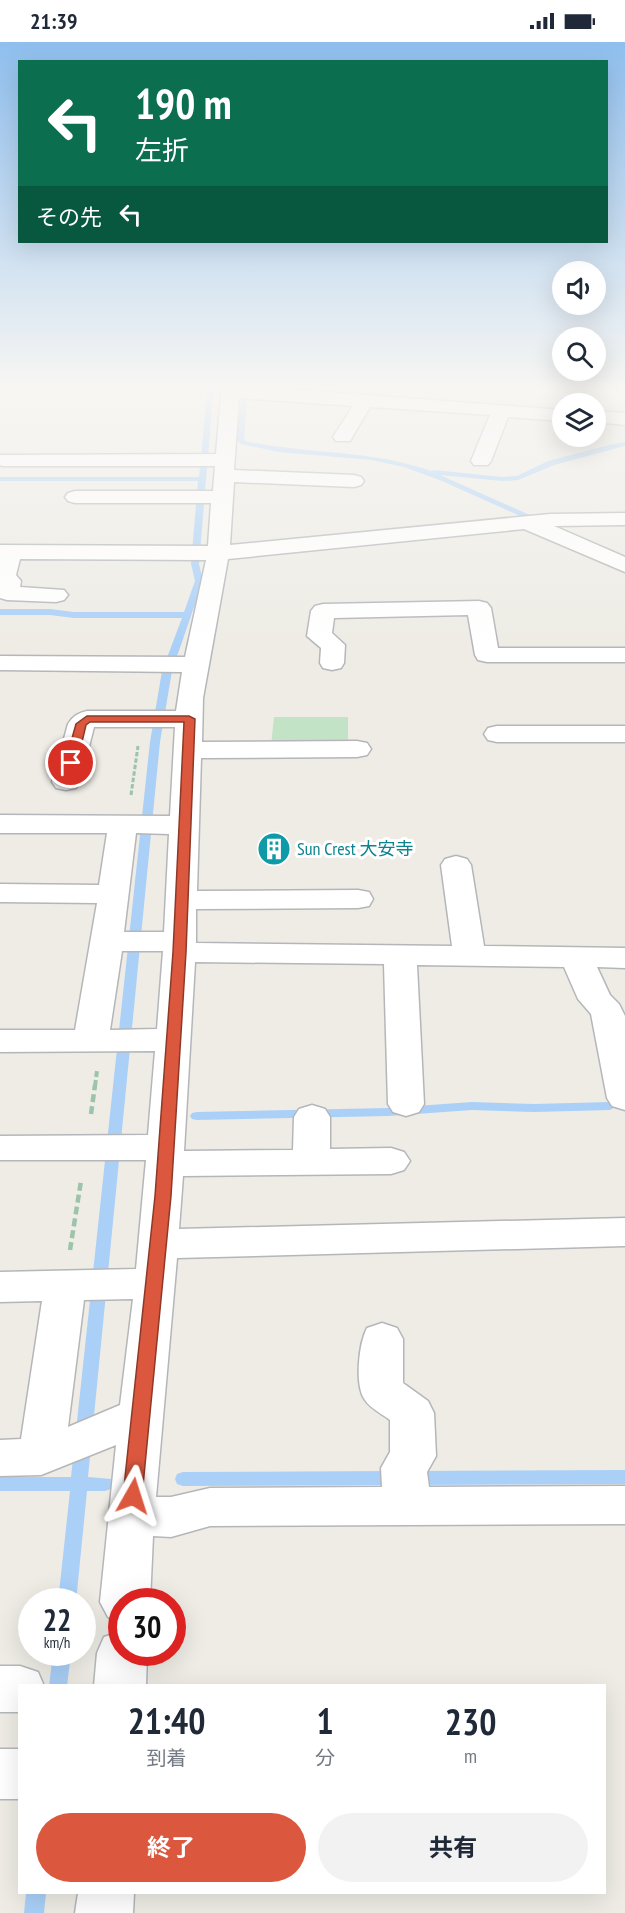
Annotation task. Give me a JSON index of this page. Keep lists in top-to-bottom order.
{
  "places": {
    "building": ["Sun Crest 大安寺"]
  },
  "page": {
    "status": "21:39",
    "turn": ["190 m", "左折"],
    "then": "その先",
    "speed": "22 km/h",
    "limit": "30",
    "eta": [
      "21:40",
      "到着",
      "1",
      "分",
      "230",
      "m"
    ],
    "buttons": ["終了", "共有"]
  }
}
